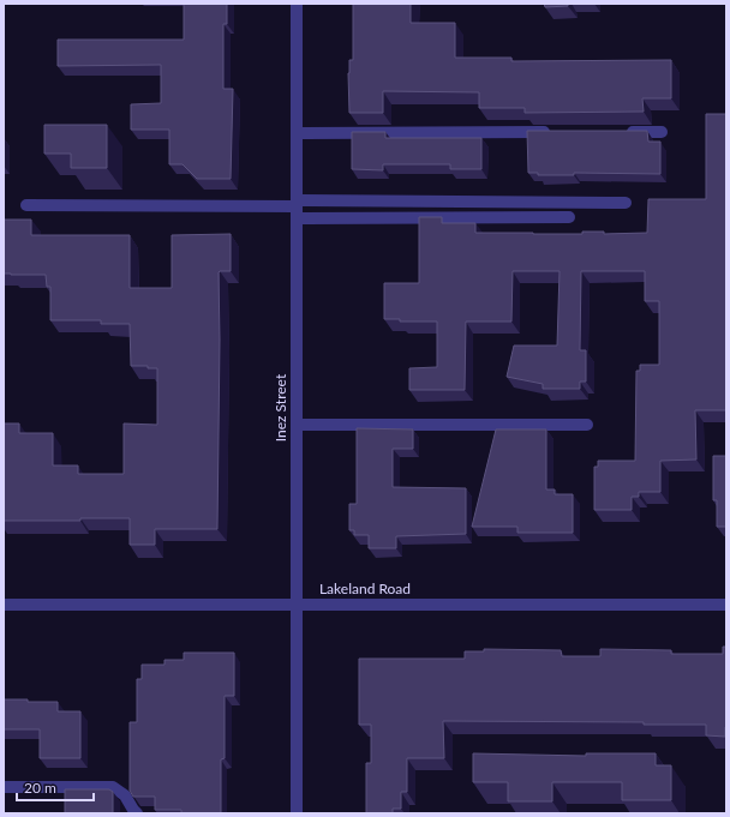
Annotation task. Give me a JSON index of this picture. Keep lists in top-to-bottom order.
{
  "streets": {
    "street": ["Inez Street", "Lakeland Road"]
  },
  "crossings": [
    ["Inez Street", "Lakeland Road"]
  ],
  "scale_bar": "20 m"
}
